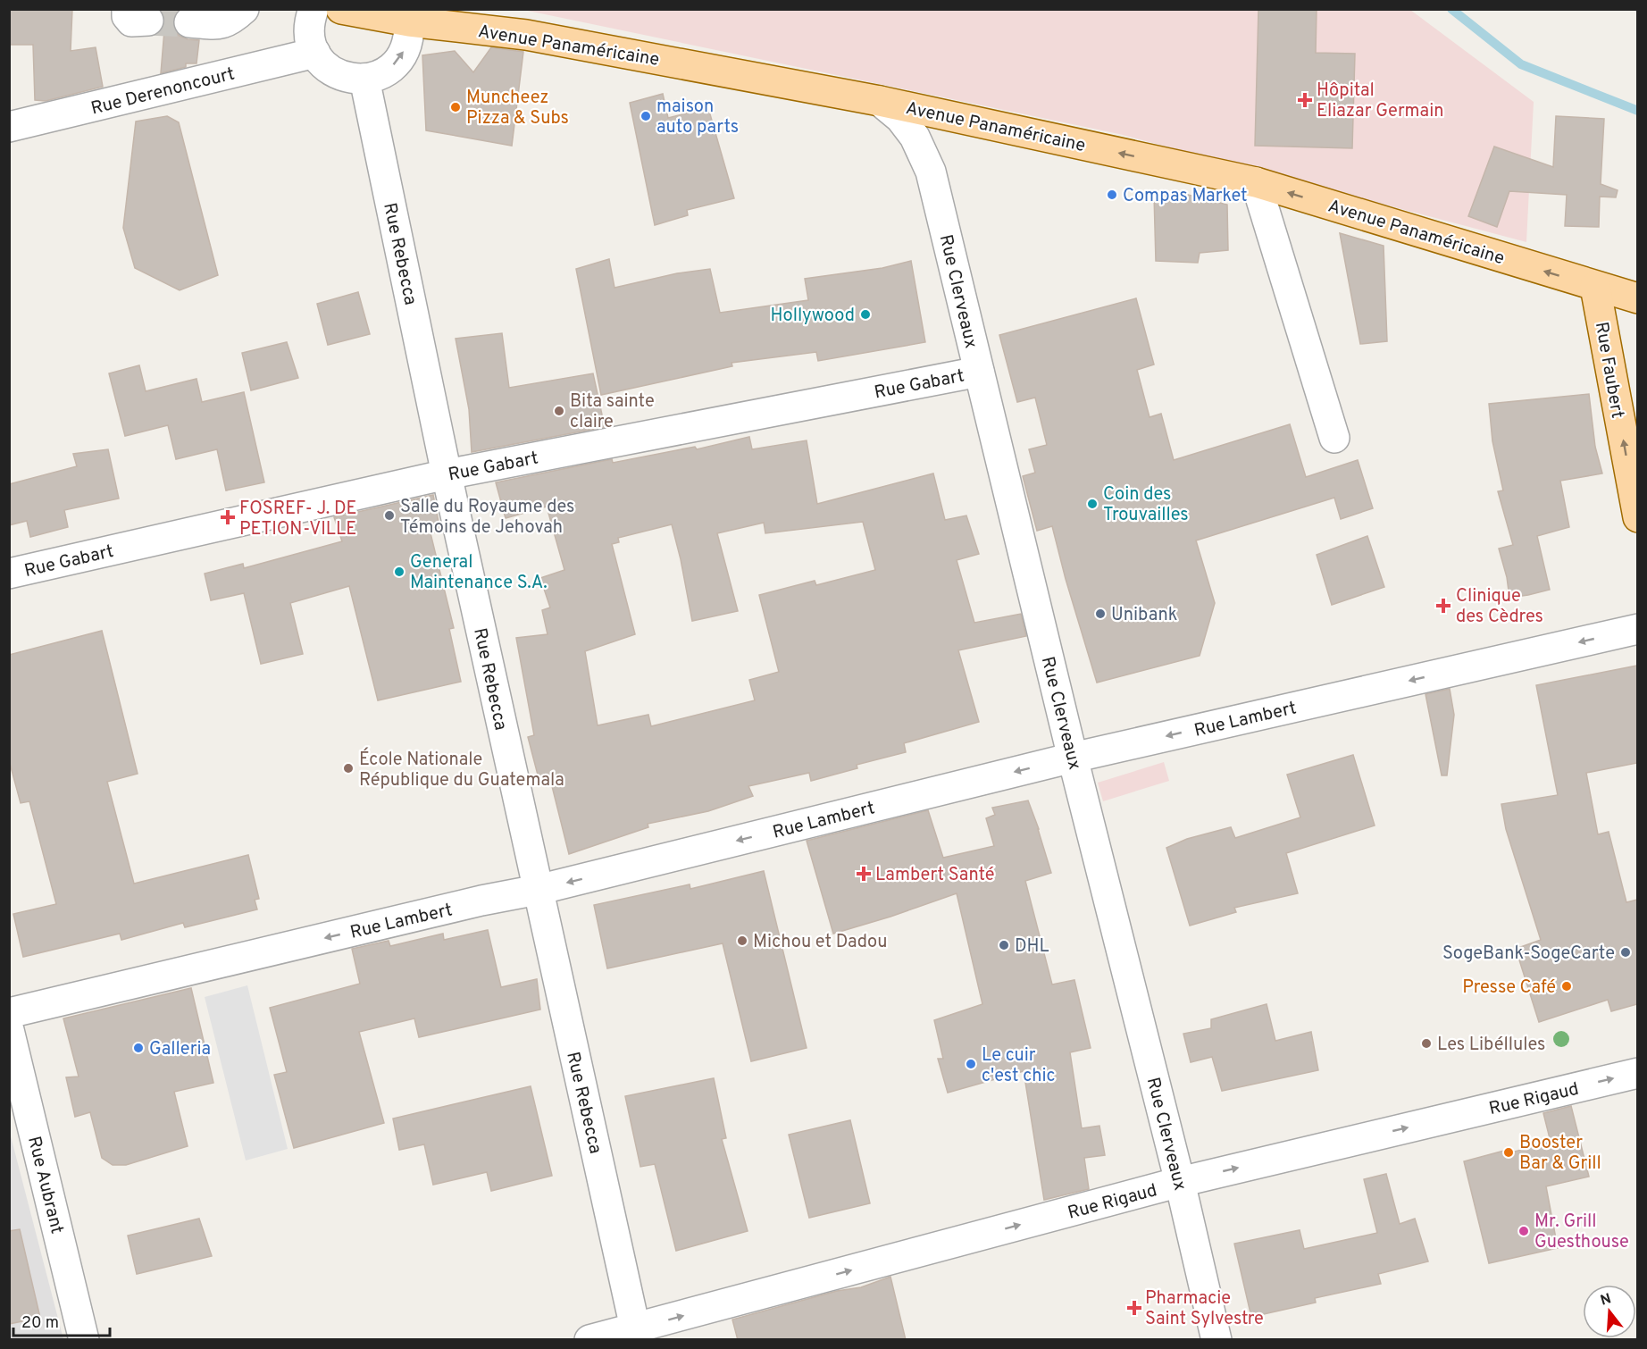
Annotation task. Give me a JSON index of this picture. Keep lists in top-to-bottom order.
{
  "streets": {
    "main road": ["Avenue Panaméricaine", "Rue Faubert"],
    "street": [
      "Rue Derenoncourt",
      "Rue Rebecca",
      "Rue Clerveaux",
      "Rue Gabart",
      "Rue Lambert",
      "Rue Rigaud",
      "Rue Aubrant"
    ]
  },
  "crossings": [
    ["Avenue Panaméricaine", "Rue Clerveaux"],
    ["Avenue Panaméricaine", "Rue Faubert"],
    ["Rue Rebecca", "Rue Gabart"],
    ["Rue Rebecca", "Rue Lambert"],
    ["Rue Rebecca", "Rue Rigaud"],
    ["Rue Clerveaux", "Rue Gabart"],
    ["Rue Clerveaux", "Rue Lambert"],
    ["Rue Clerveaux", "Rue Rigaud"]
  ],
  "one_way": [
    "Avenue Panaméricaine",
    "Rue Faubert",
    "Rue Lambert",
    "Rue Rigaud"
  ],
  "places": {
    "health": [
      "Hôpital Eliazar Germain",
      "FOSREF- J. DE PETION-VILLE",
      "Clinique des Cèdres",
      "Lambert Santé",
      "Pharmacie Saint Sylvestre"
    ],
    "other": [
      "Muncheez Pizza & Subs",
      "maison auto parts",
      "Compas Market",
      "Hollywood",
      "Bita sainte claire",
      "Coin des Trouvailles",
      "Salle du Royaume des Témoins de Jehovah",
      "General Maintenance S.A.",
      "Unibank",
      "École Nationale République du Guatemala",
      "Michou et Dadou",
      "DHL",
      "SogeBank-SogeCarte",
      "Presse Café",
      "Les Libéllules",
      "Galleria",
      "Le cuir c'est chic",
      "Booster Bar & Grill",
      "Mr. Grill Guesthouse"
    ]
  },
  "scale_bar": "20 m",
  "north": "top"
}
